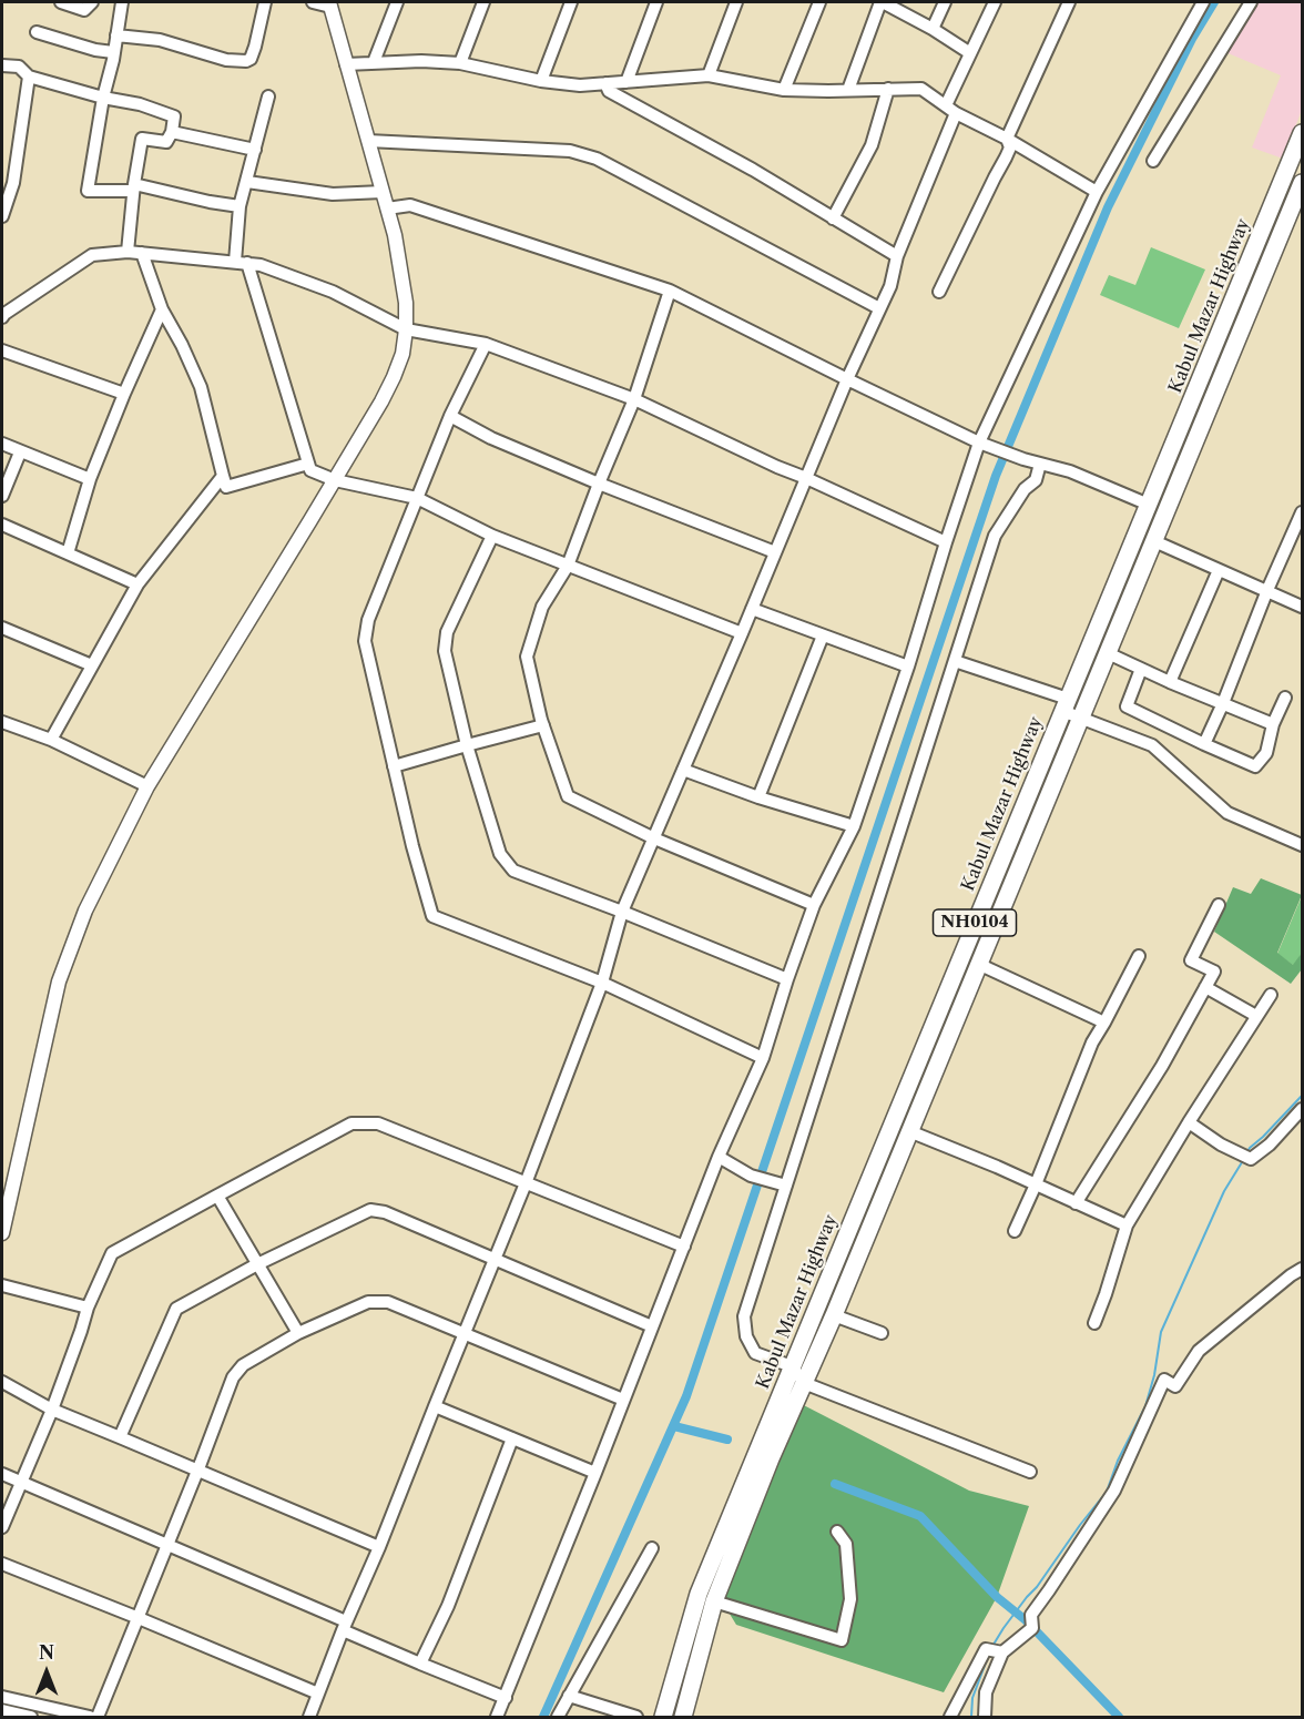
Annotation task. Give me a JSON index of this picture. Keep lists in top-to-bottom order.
{
  "streets": {
    "highway": ["Kabul Mazar Highway", "NH0104"]
  },
  "north": "top"
}
